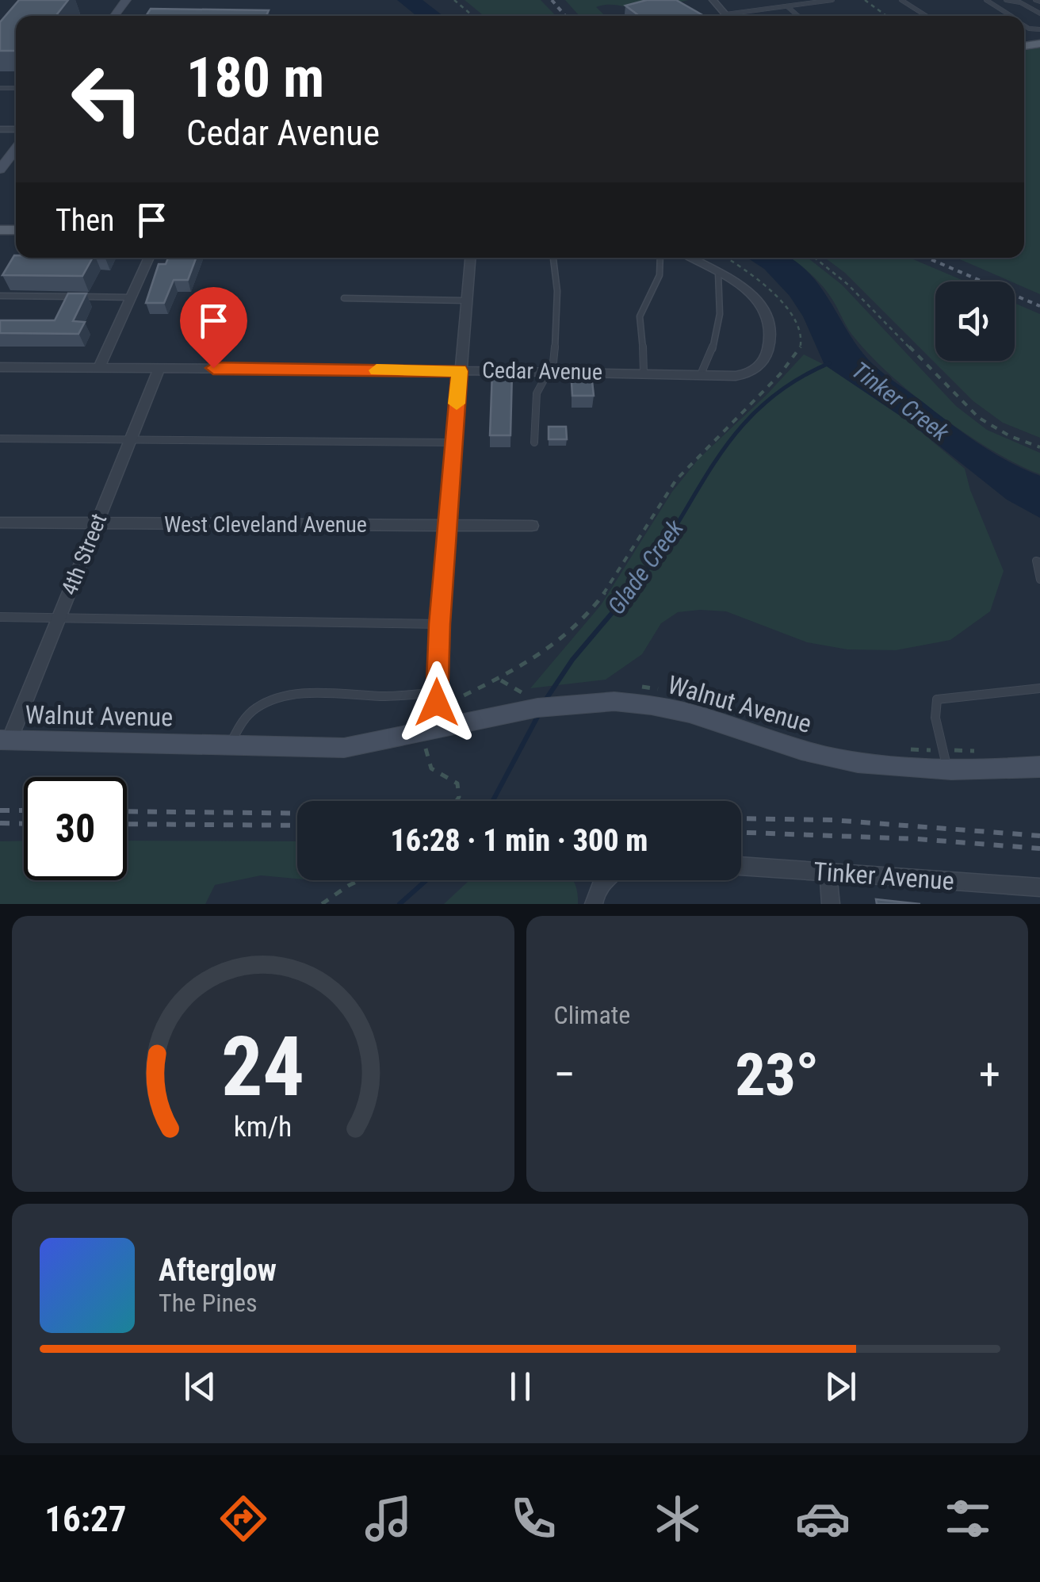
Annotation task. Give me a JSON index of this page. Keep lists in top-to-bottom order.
{
  "streets": {
    "street": [
      "Cedar Avenue",
      "West Cleveland Avenue",
      "4th Street",
      "Walnut Avenue",
      "Tinker Avenue"
    ]
  },
  "crossings": [
    ["Cedar Avenue", "4th Street"],
    ["West Cleveland Avenue", "4th Street"],
    ["4th Street", "Walnut Avenue"]
  ],
  "water": ["Tinker Creek", "Glade Creek"],
  "page": {
    "turn": ["180 m", "Cedar Avenue"],
    "then": "Then",
    "limit": "30",
    "trip": "16:28 · 1 min · 300 m",
    "tile": "Climate",
    "heat": ["−", "23°", "+"],
    "song": ["Afterglow", "The Pines"],
    "tabs": "16:27",
    "gauge": ["24", "km/h"]
  }
}
